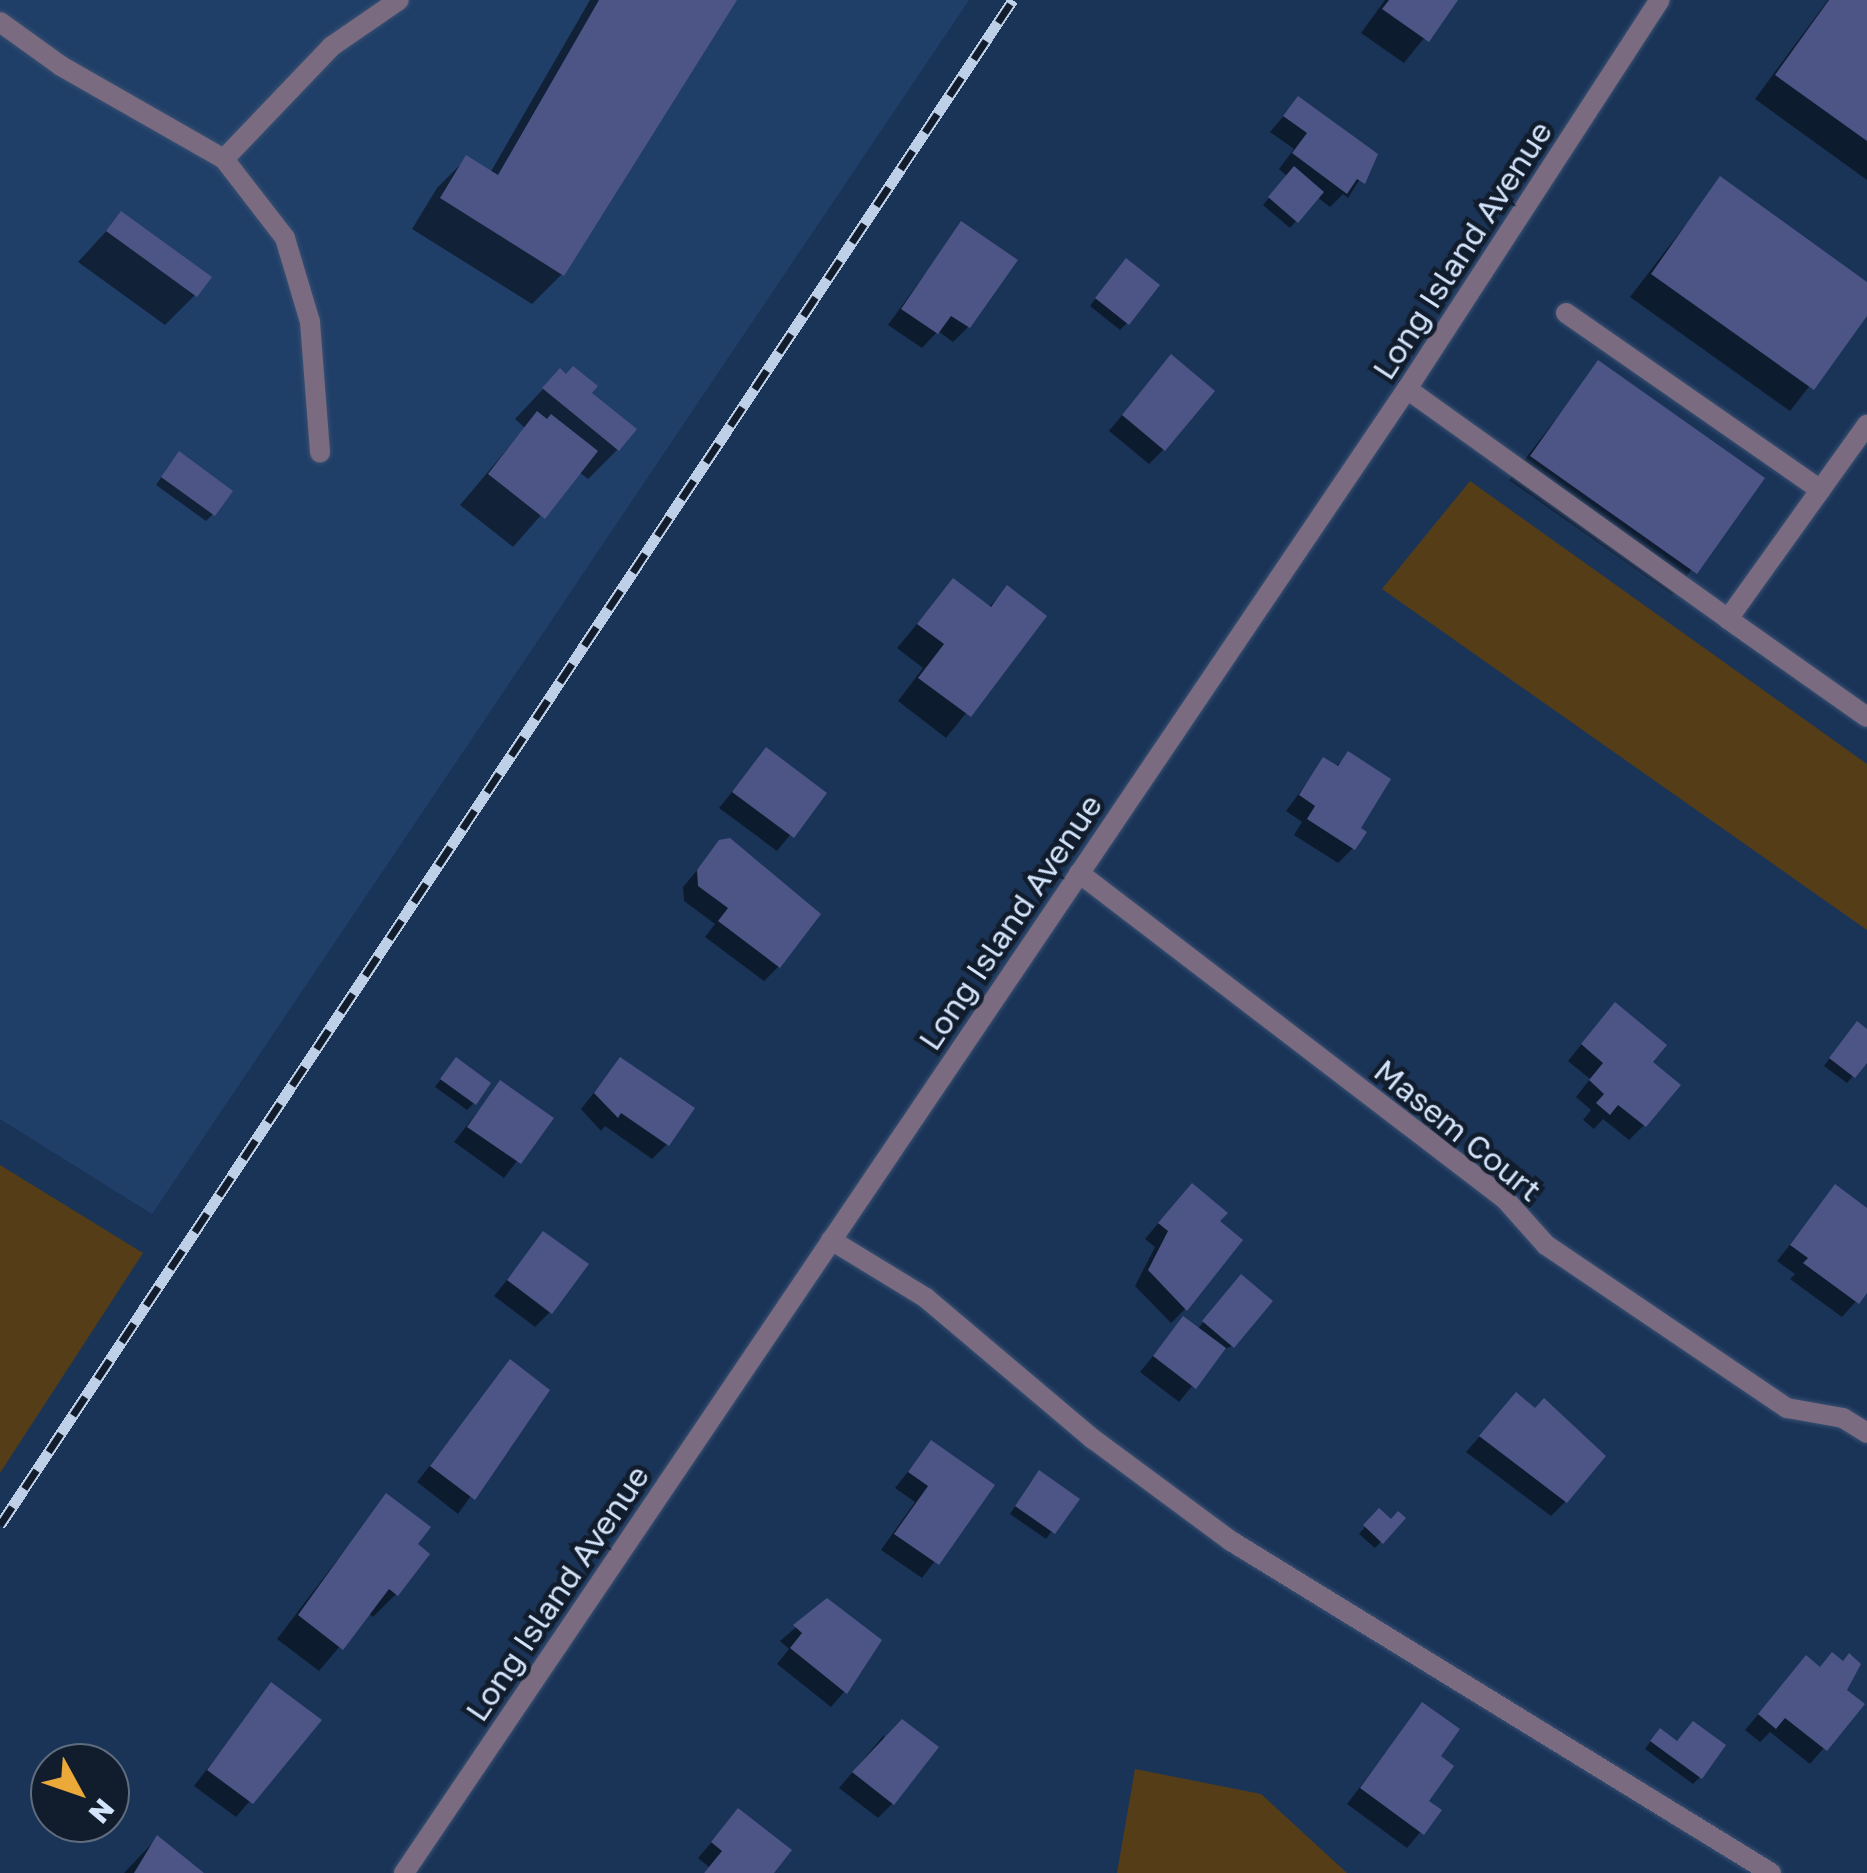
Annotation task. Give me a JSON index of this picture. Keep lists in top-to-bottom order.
{
  "streets": {
    "street": ["Long Island Avenue", "Masem Court"]
  },
  "crossings": [
    ["Long Island Avenue", "Masem Court"]
  ],
  "north": "bottom right"
}
